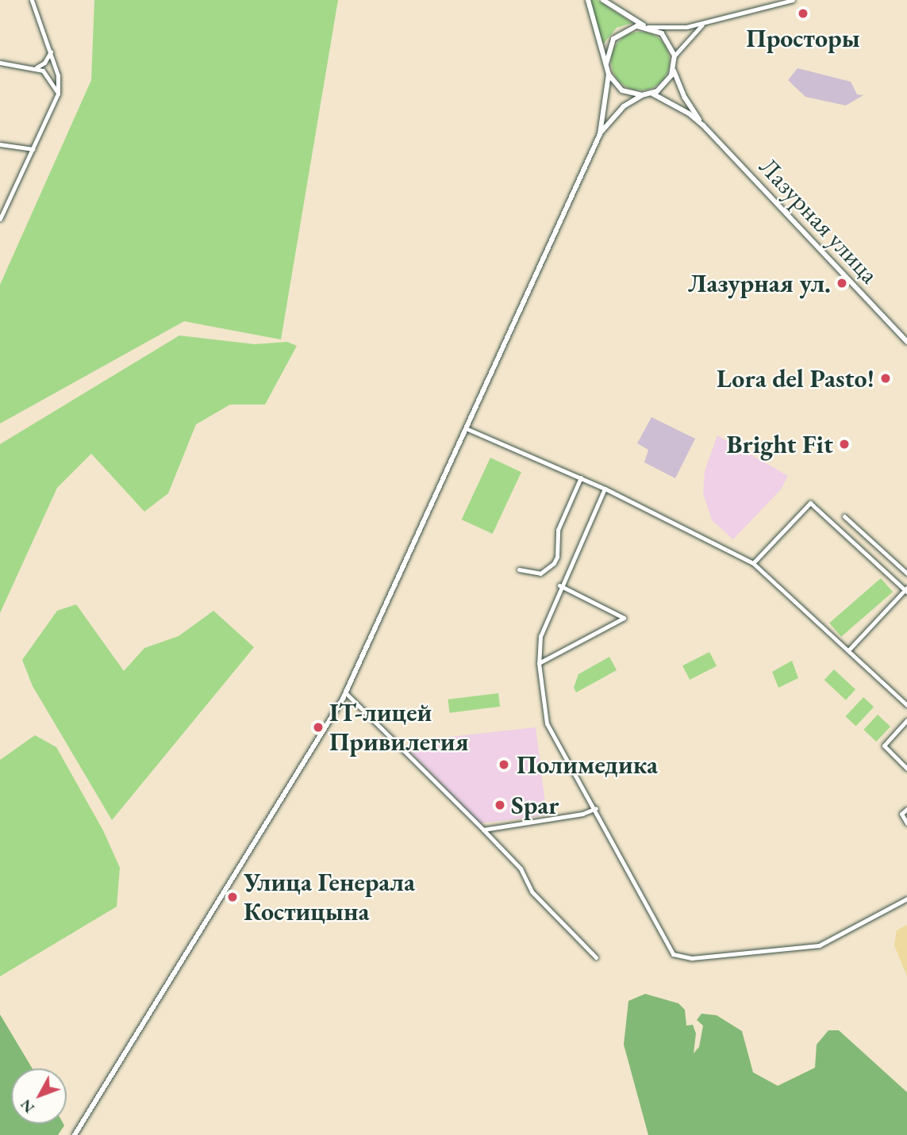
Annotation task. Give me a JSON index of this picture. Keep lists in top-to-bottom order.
{
  "streets": {
    "street": ["Лазурная улица"]
  },
  "places": [
    "Просторы",
    "Лазурная ул.",
    "Lora del Pasto!",
    "Bright Fit",
    "IT-лицей Привилегия",
    "Полимедика",
    "Spar",
    "Улица Генерала Костицына"
  ],
  "north": "bottom left"
}
